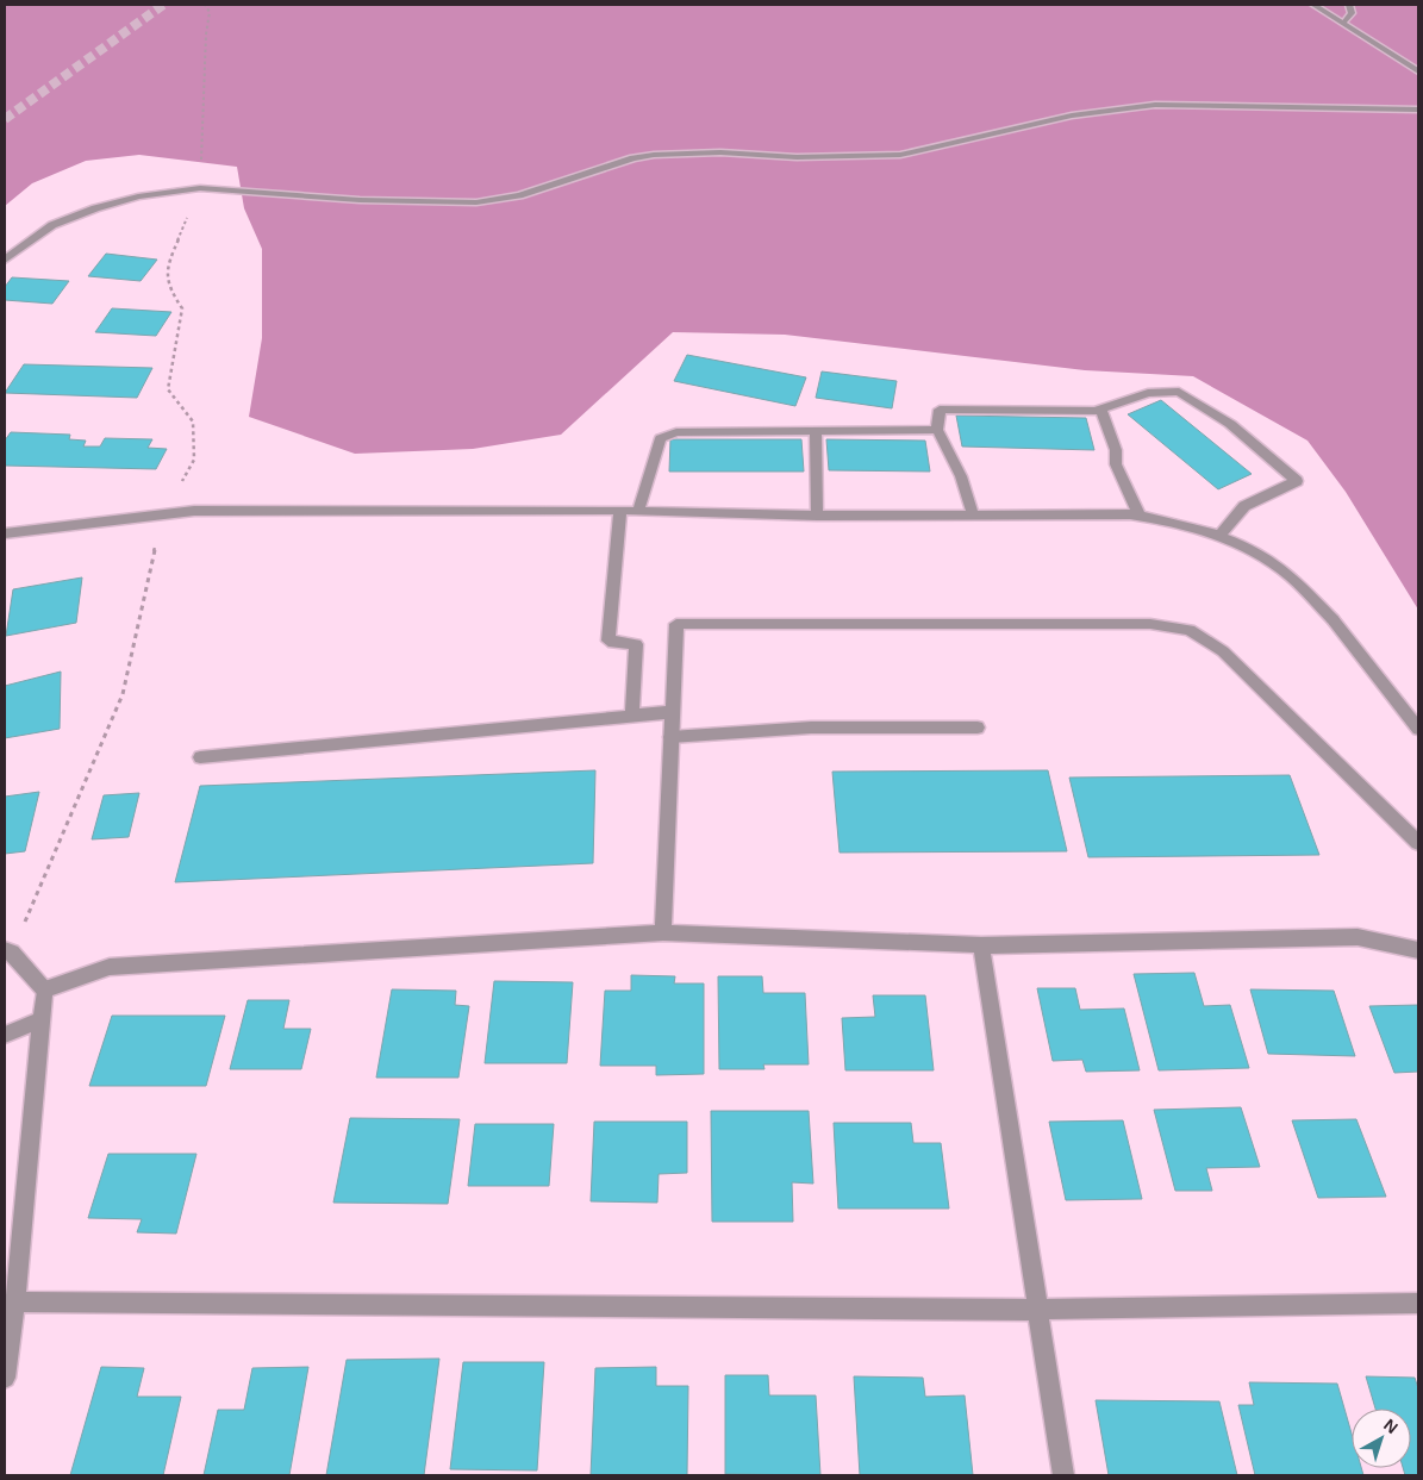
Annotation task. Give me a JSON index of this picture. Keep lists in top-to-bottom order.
{
  "north": "top right"
}
